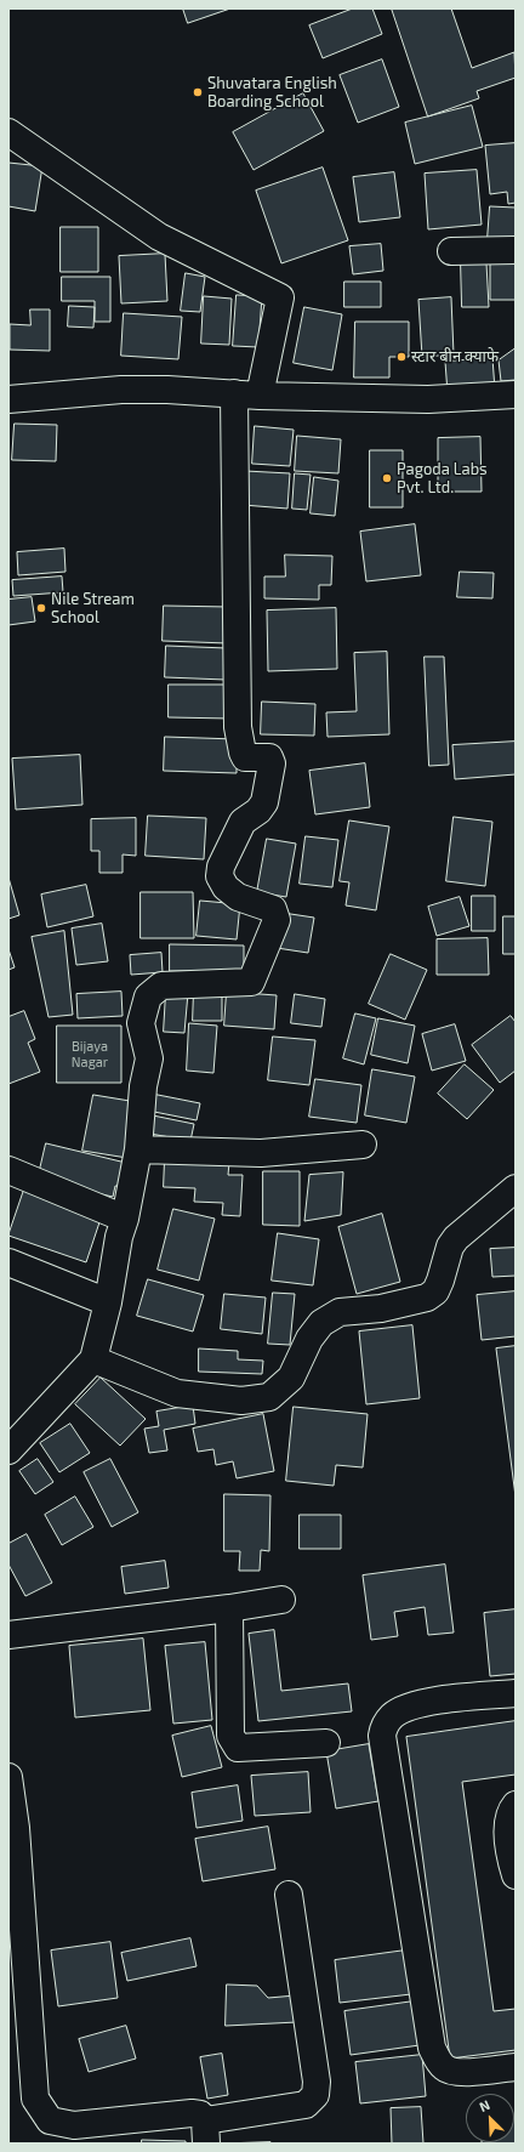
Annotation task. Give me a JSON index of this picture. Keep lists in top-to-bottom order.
{
  "places": [
    "Shuvatara English Boarding School",
    "स्टार बीन क्याफे",
    "Pagoda Labs Pvt. Ltd.",
    "Nile Stream School"
  ],
  "house_numbers": ["Bijaya Nagar"],
  "north": "top left"
}
